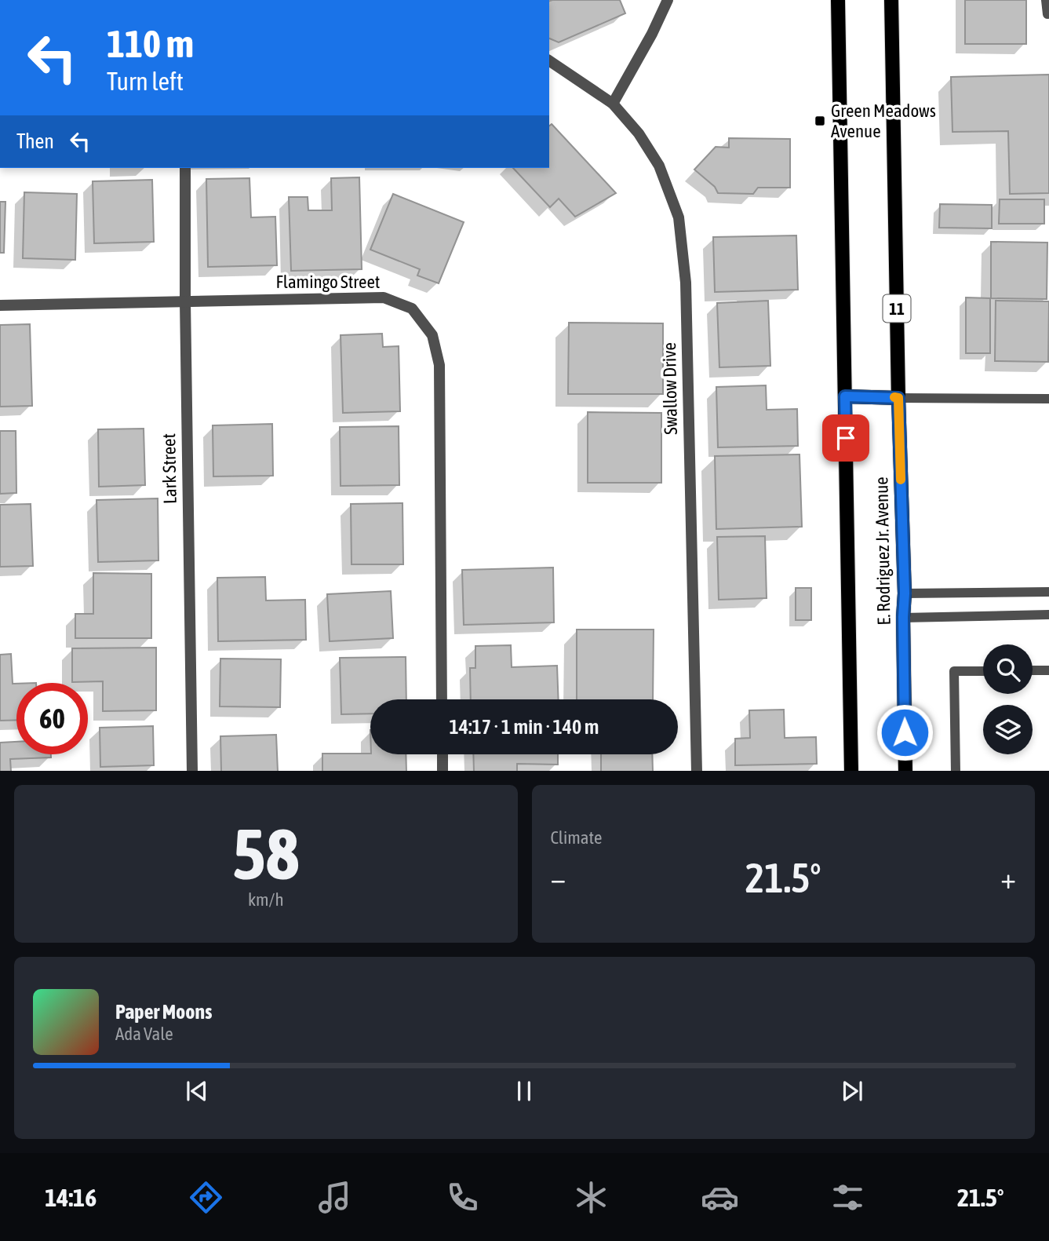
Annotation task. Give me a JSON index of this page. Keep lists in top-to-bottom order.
{
  "streets": {
    "main road": ["11", "E. Rodriguez Jr. Avenue"],
    "street": ["Flamingo Street", "Swallow Drive", "Lark Street"]
  },
  "crossings": [
    ["Flamingo Street", "Lark Street"]
  ],
  "places": {
    "transit": ["Green Meadows Avenue"]
  },
  "page": {
    "turn": ["110 m", "Turn left"],
    "then": "Then",
    "limit": "60",
    "trip": "14:17 · 1 min · 140 m",
    "tile": [
      ["58", "km/h"],
      "Climate"
    ],
    "heat": ["−", "21.5°", "+"],
    "song": ["Paper Moons", "Ada Vale"],
    "tabs": ["14:16", "21.5°"]
  }
}
